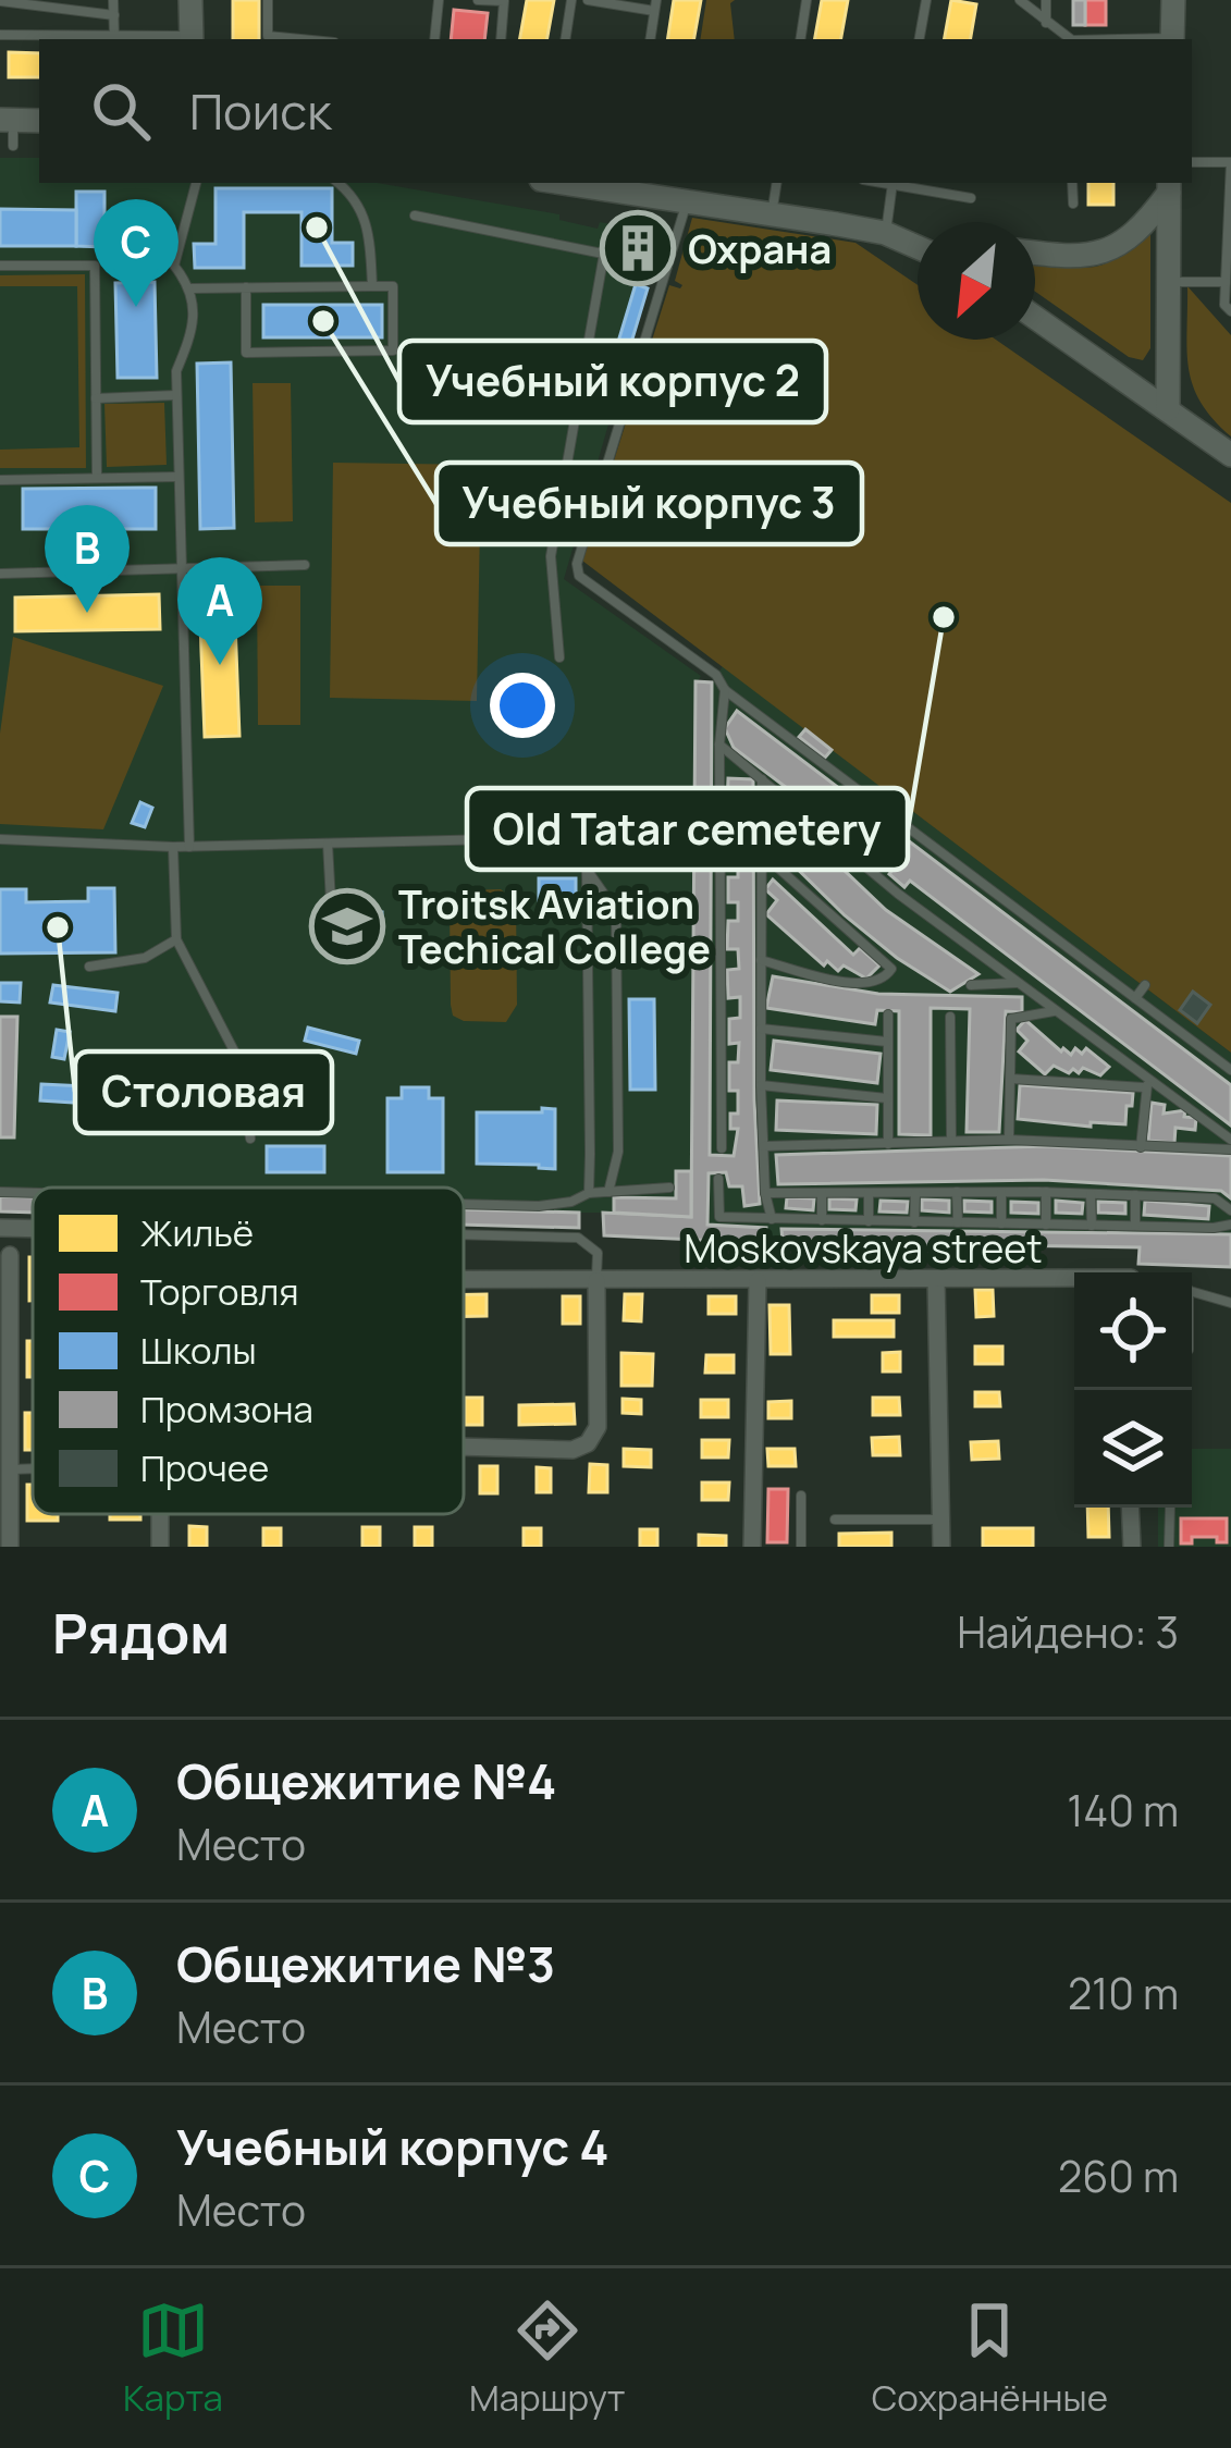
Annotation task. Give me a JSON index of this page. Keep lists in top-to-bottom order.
{
  "streets": {
    "street": ["Moskovskaya street"]
  },
  "places": {
    "other": [
      "Учебный корпус 2",
      "Учебный корпус 3",
      "Old Tatar cemetery",
      "Столовая"
    ],
    "building": ["Охрана"],
    "school or university": ["Troitsk Aviation Techical College"]
  },
  "legend": [
    "Жильё",
    "Торговля",
    "Школы",
    "Промзона",
    "Прочее"
  ],
  "north": "bottom left",
  "page": {
    "search": "Поиск",
    "pins": ["C", "B", "A"],
    "heading": ["Рядом", "Найдено: 3"],
    "list": [
      {
        "mark": "A",
        "name": "Общежитие №4",
        "note": "Место",
        "value": "140 m"
      },
      {
        "mark": "B",
        "name": "Общежитие №3",
        "note": "Место",
        "value": "210 m"
      },
      {
        "mark": "C",
        "name": "Учебный корпус 4",
        "note": "Место",
        "value": "260 m"
      }
    ],
    "nav": ["Карта", "Маршрут", "Сохранённые"]
  }
}
